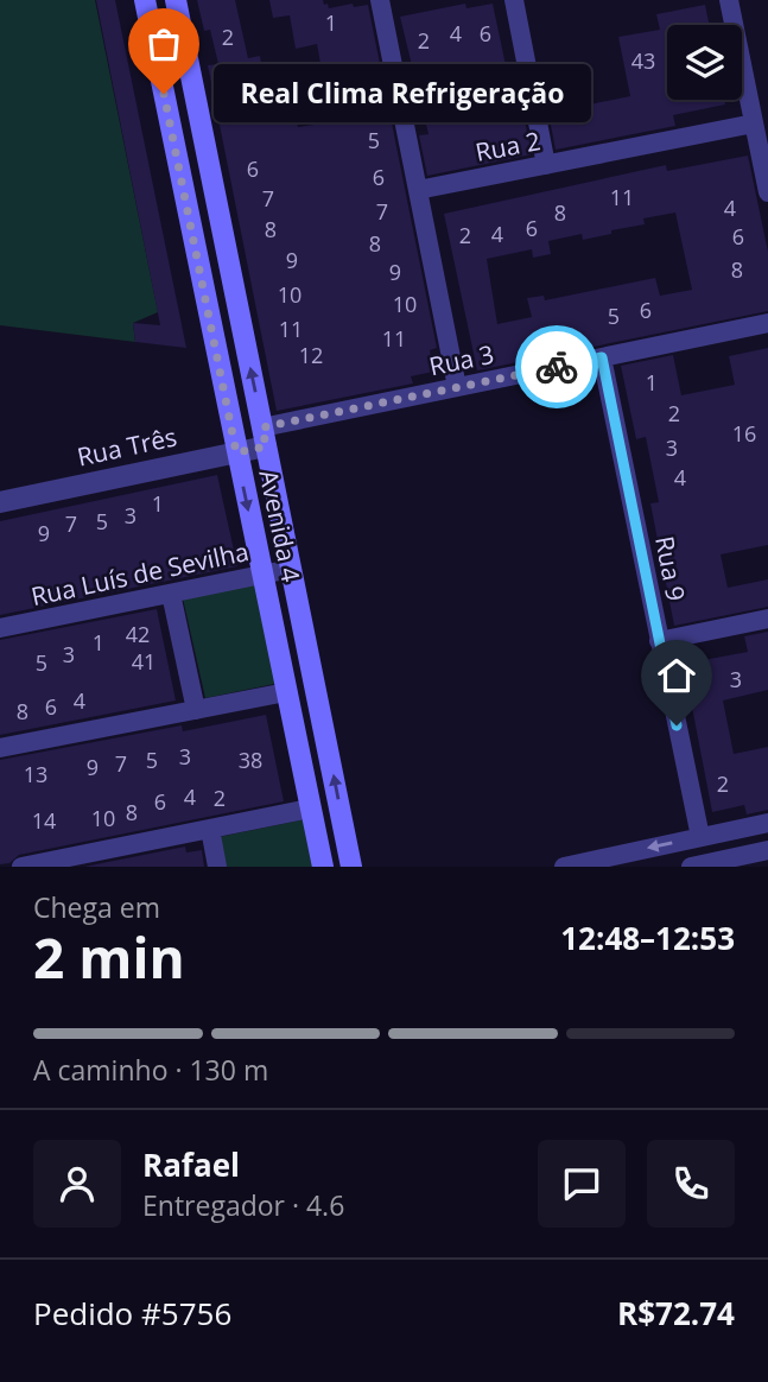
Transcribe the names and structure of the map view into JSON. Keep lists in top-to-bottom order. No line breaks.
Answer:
{"streets":{"main road":["Avenida 4"],"street":["Rua 2","Rua 3","Rua Três","Rua 9","Rua Luís de Sevilha"]},"crossings":[["Rua 3","Rua Três"],["Rua 3","Avenida 4"],["Rua 3","Rua 9"],["Rua Três","Avenida 4"],["Avenida 4","Rua Luís de Sevilha"]],"places":["Real Clima Refrigeração"],"house_numbers":["1","4","6","2","2","43","5","6","6","11","7","4","7","8","6","8","4","2","6","8","9","8","9","10","10","6","5","11","11","12","1","2","16","3","4","1","3","5","7","9","42","1","3","41","5","3","4","6","8","3","5","38","7","9","13","2","4","2","6","8","10","14"],"page":{"bubble":"Real Clima Refrigeração","heading":["2 min","Chega em","12:48–12:53"],"panel":["Rafael","Entregador · 4.6","Pedido #5756","R$72.74"],"bar":"A caminho · 130 m"}}
